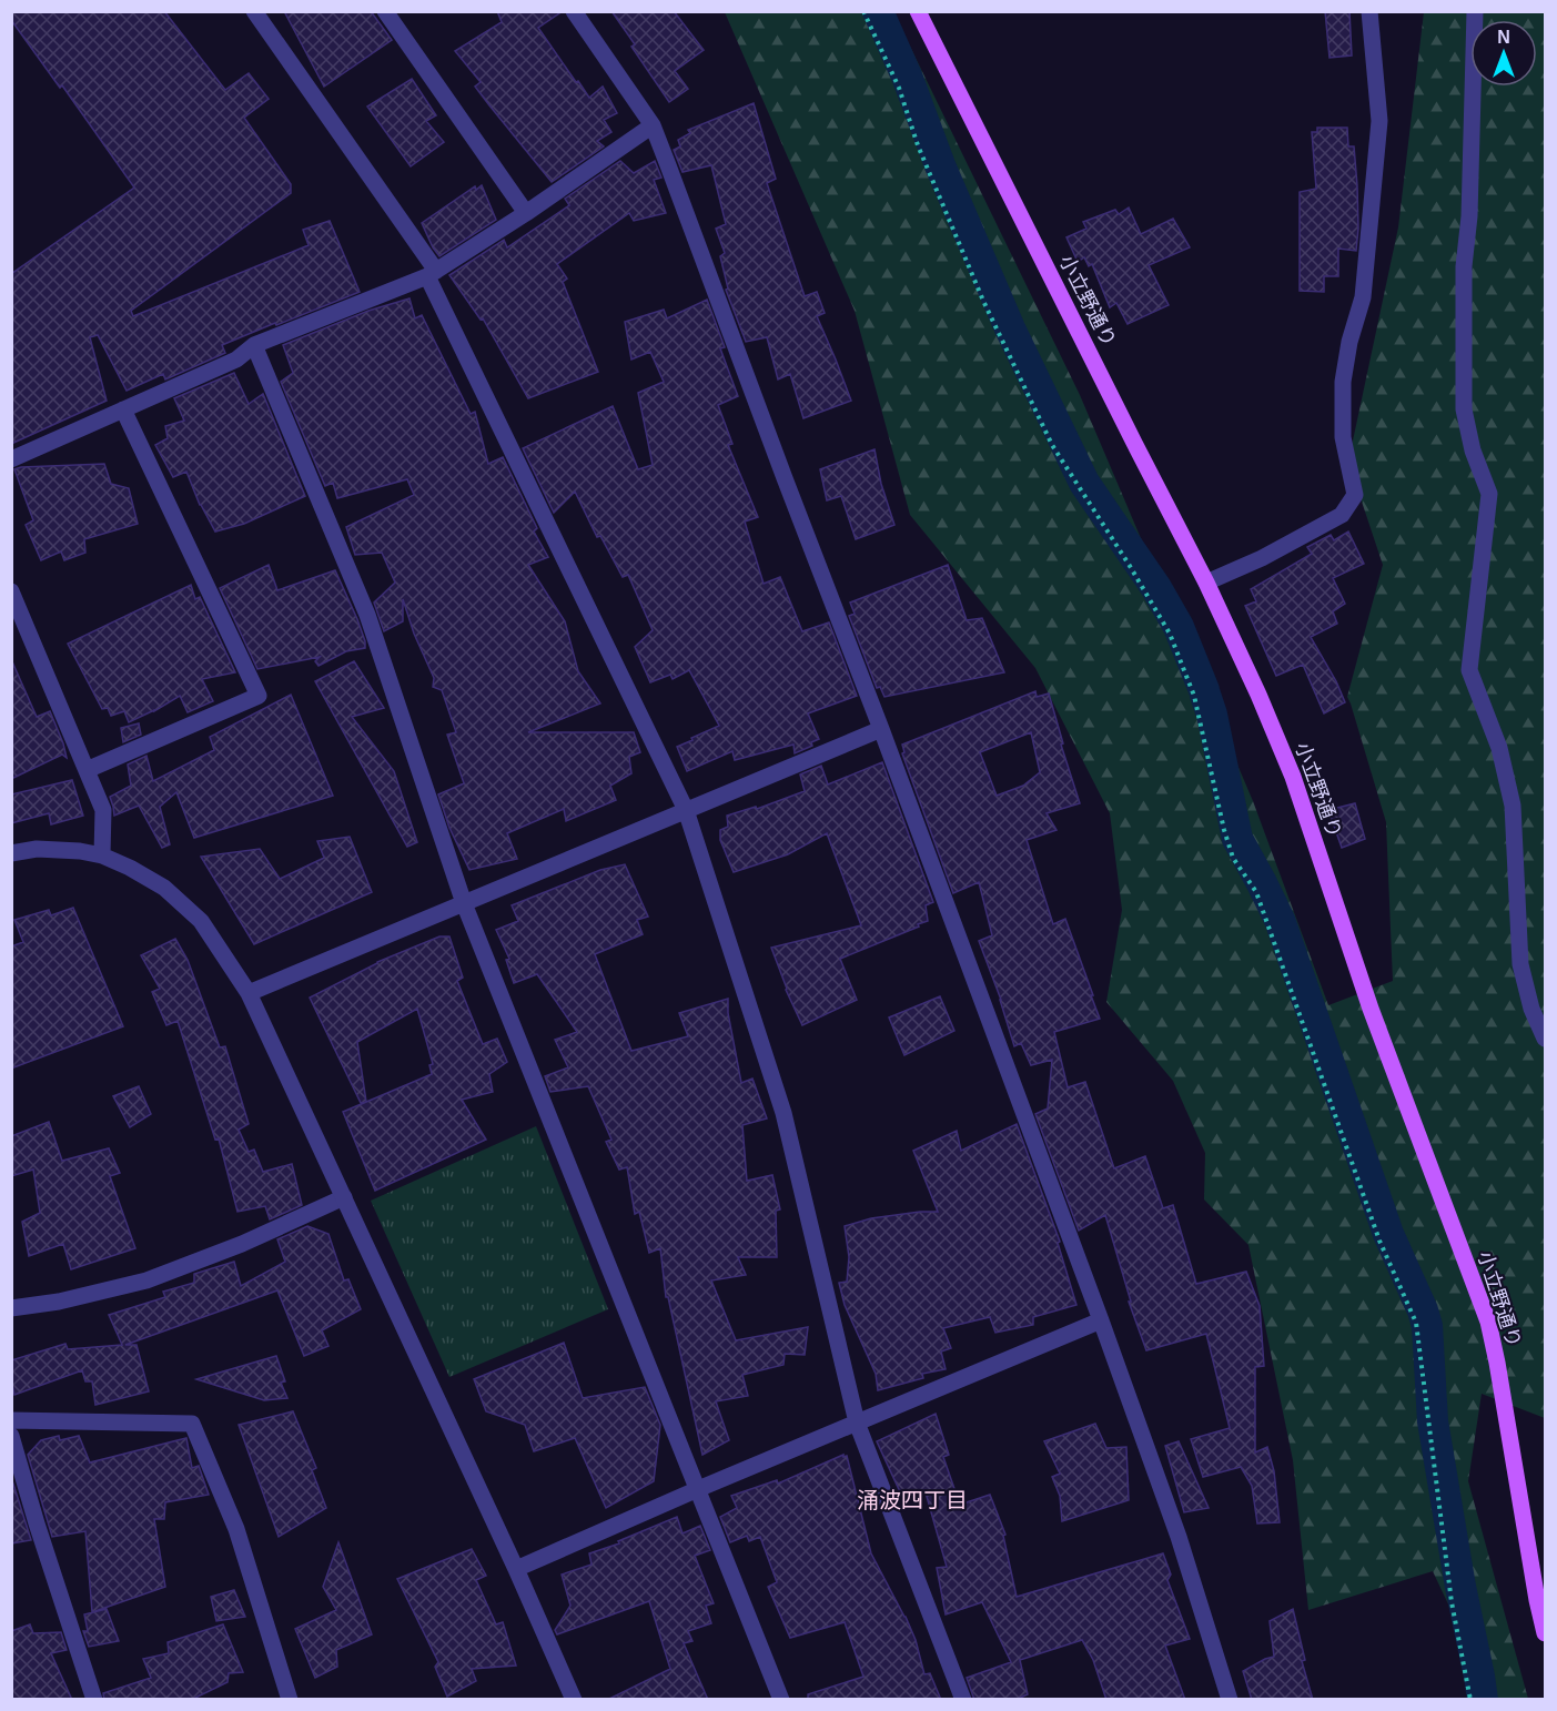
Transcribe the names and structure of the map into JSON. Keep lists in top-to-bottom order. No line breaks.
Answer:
{"streets":{"main road":["小立野通り"]},"districts":["涌波四丁目"],"north":"top"}
